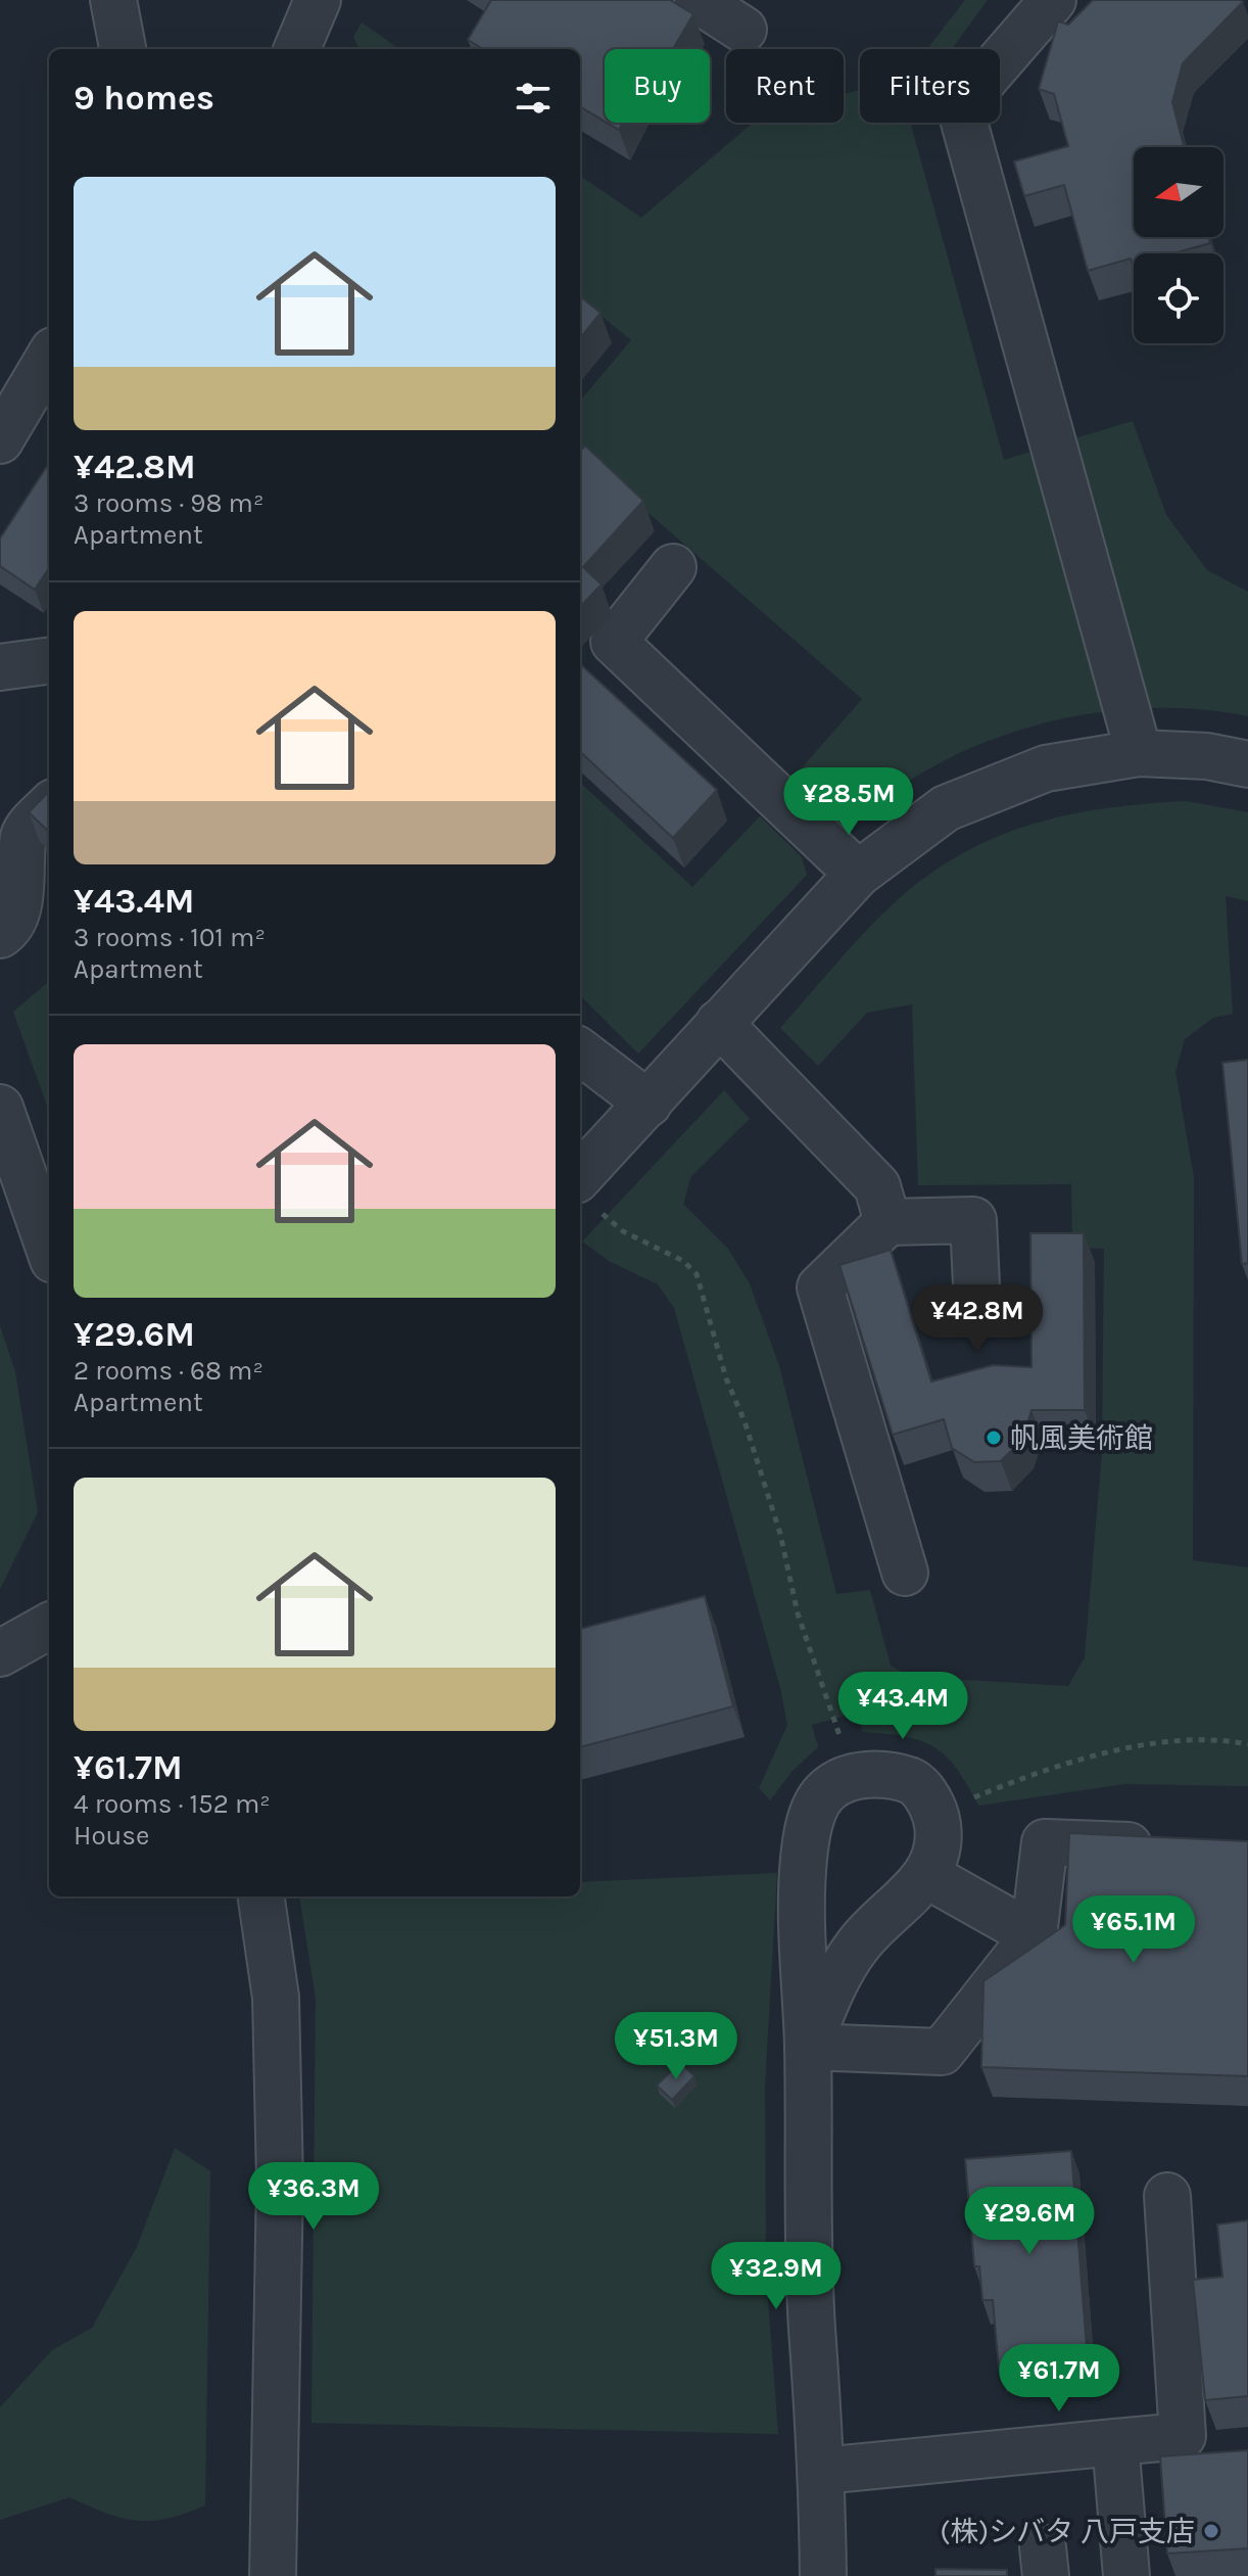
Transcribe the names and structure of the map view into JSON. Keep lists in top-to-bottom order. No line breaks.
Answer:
{"places":["帆風美術館","(株)シバタ 八戸支店"],"north":"left","page":{"chip":["Buy","Rent","Filters"],"heading":"9 homes","list":[{"name":"¥42.8M","note":"3 rooms · 98 m² · Apartment"},{"name":"¥43.4M","note":"3 rooms · 101 m² · Apartment"},{"name":"¥29.6M","note":"2 rooms · 68 m² · Apartment"},{"name":"¥61.7M","note":"4 rooms · 152 m² · House"}],"price":["¥28.5M","¥42.8M","¥43.4M","¥65.1M","¥51.3M","¥36.3M","¥29.6M","¥32.9M","¥61.7M"]}}
